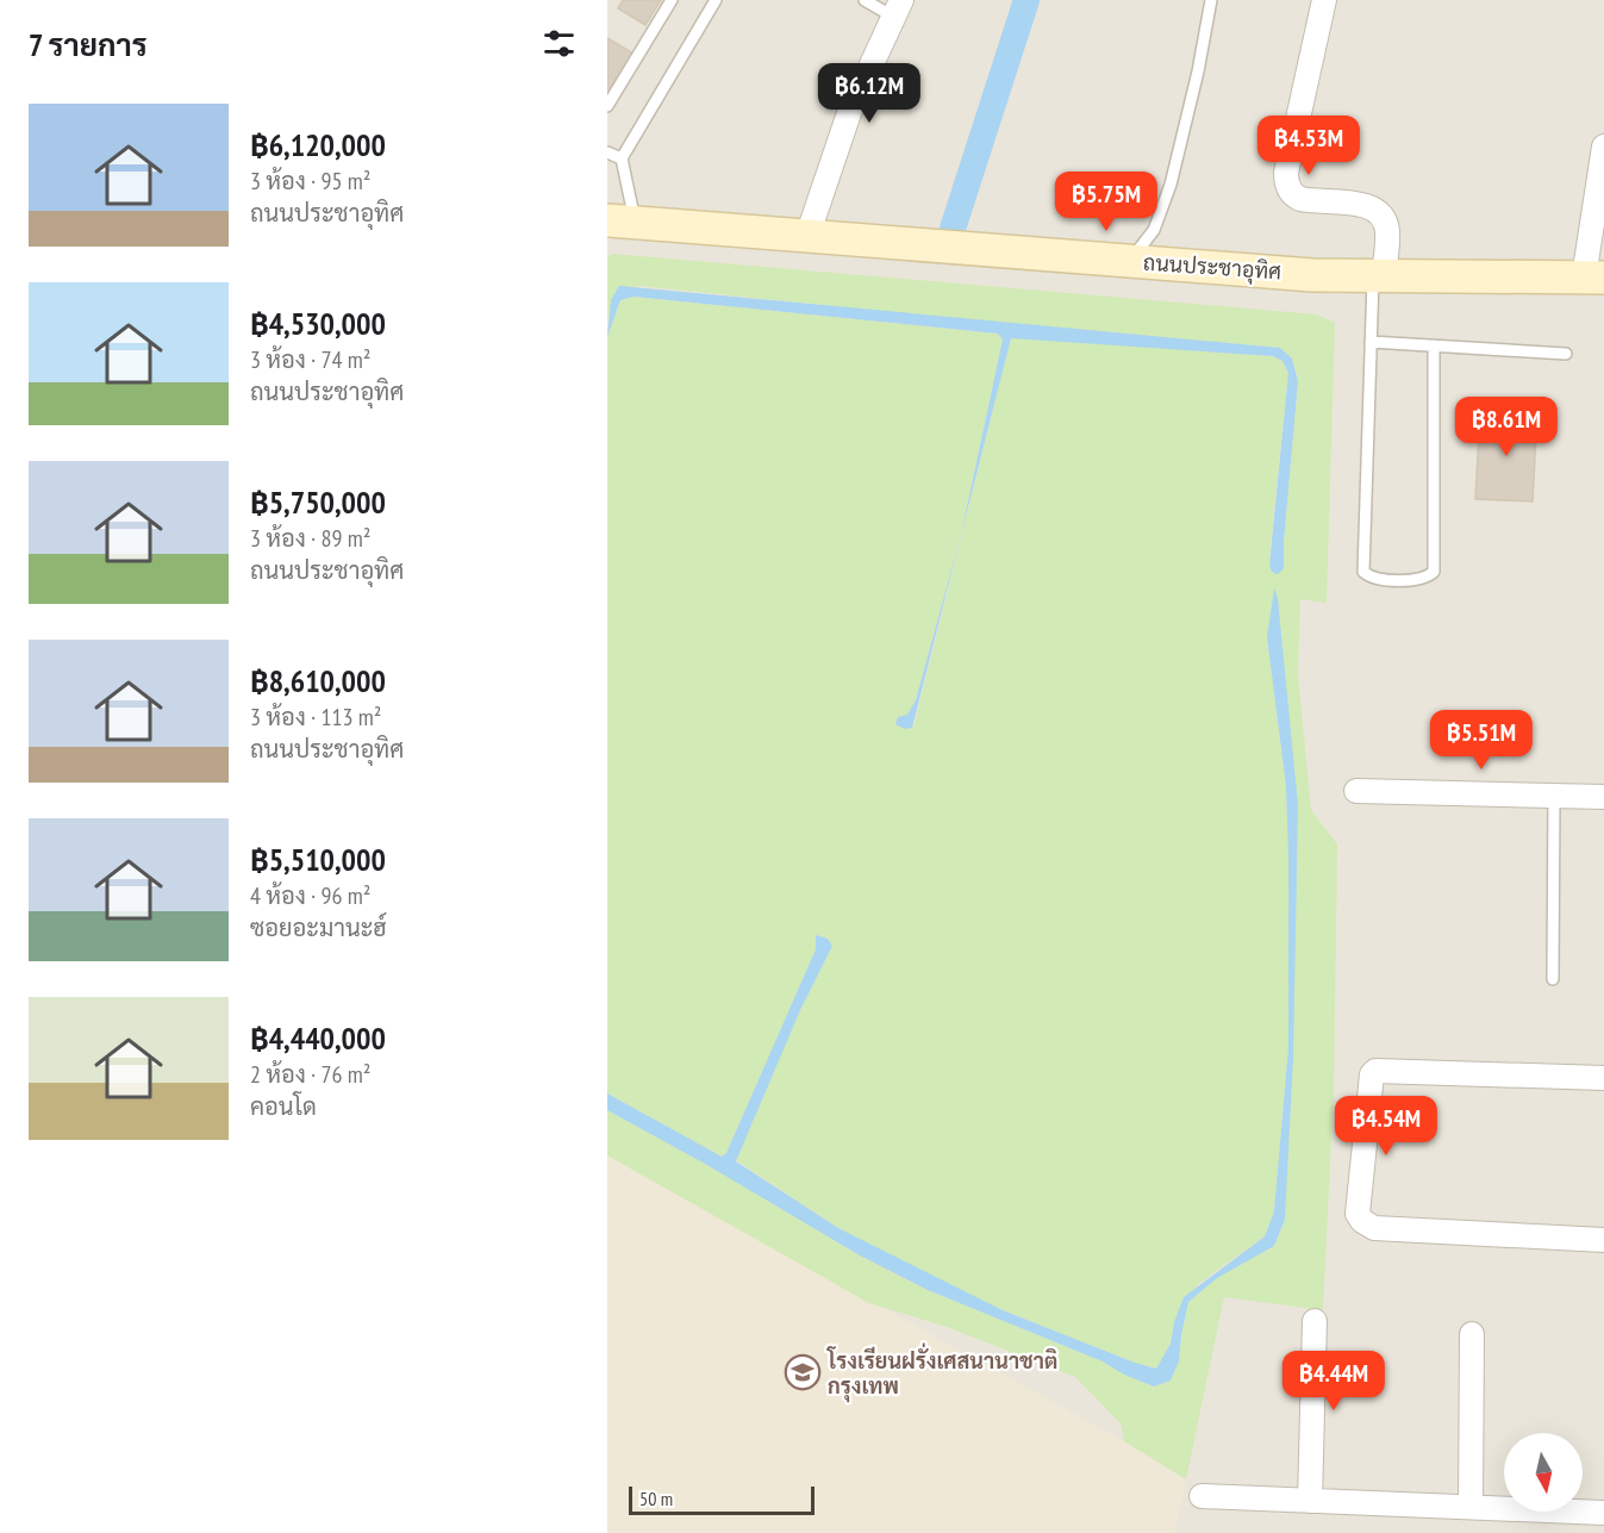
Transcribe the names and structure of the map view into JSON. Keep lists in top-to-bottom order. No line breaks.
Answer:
{"streets":{"main road":["ถนนประชาอุทิศ"]},"places":{"school or university":["โรงเรียนฝรั่งเศสนานาชาติ กรุงเทพ"]},"scale_bar":"50 m","north":"bottom","page":{"heading":"7 รายการ","price":["฿6.12M","฿4.53M","฿5.75M","฿8.61M","฿5.51M","฿4.54M","฿4.44M"],"list":[{"name":"฿6,120,000","note":"3 ห้อง · 95 m² · ถนนประชาอุทิศ"},{"name":"฿4,530,000","note":"3 ห้อง · 74 m² · ถนนประชาอุทิศ"},{"name":"฿5,750,000","note":"3 ห้อง · 89 m² · ถนนประชาอุทิศ"},{"name":"฿8,610,000","note":"3 ห้อง · 113 m² · ถนนประชาอุทิศ"},{"name":"฿5,510,000","note":"4 ห้อง · 96 m² · ซอยอะมานะฮ์"},{"name":"฿4,440,000","note":"2 ห้อง · 76 m² · คอนโด"}],"scale":"50 m"}}
